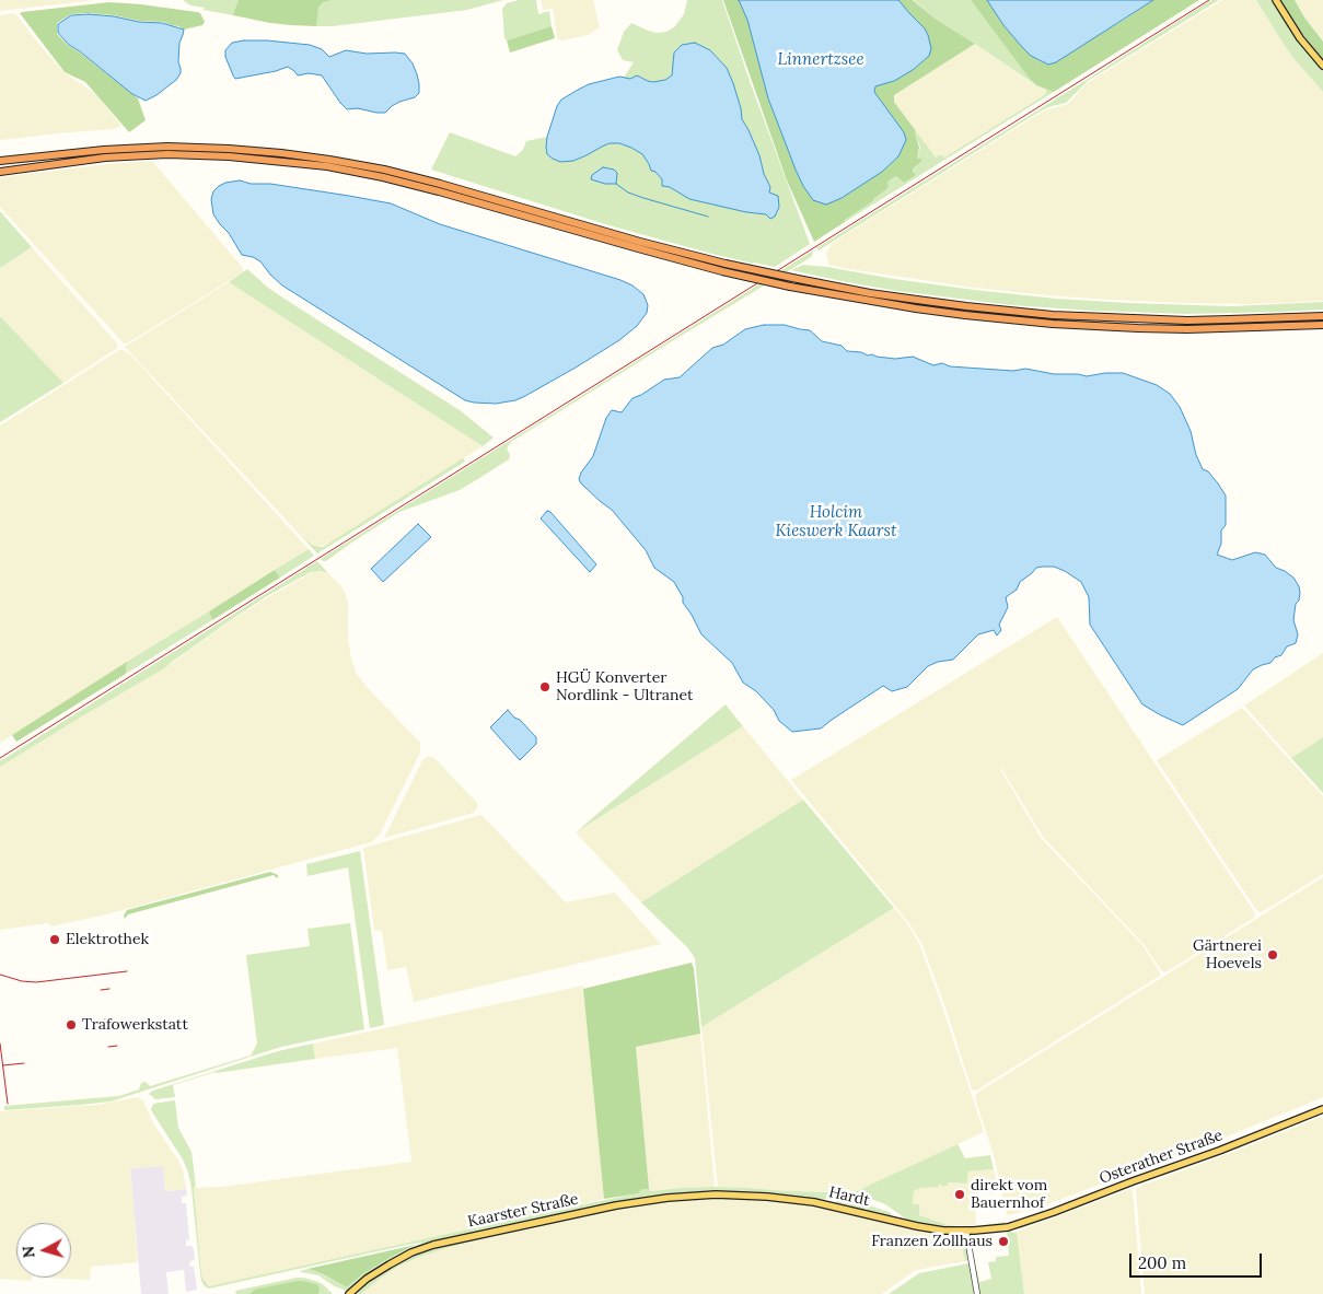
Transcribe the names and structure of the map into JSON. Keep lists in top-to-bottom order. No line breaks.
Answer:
{"streets":{"main road":["Osterather Straße","Hardt","Kaarster Straße"]},"crossings":[["Osterather Straße","Hardt"],["Hardt","Kaarster Straße"]],"water":["Linnertzsee","Holcim Kieswerk Kaarst"],"places":["HGÜ Konverter Nordlink - Ultranet","Elektrothek","Gärtnerei Hoevels","Trafowerkstatt","direkt vom Bauernhof","Franzen Zollhaus"],"scale_bar":"200 m","north":"left"}
